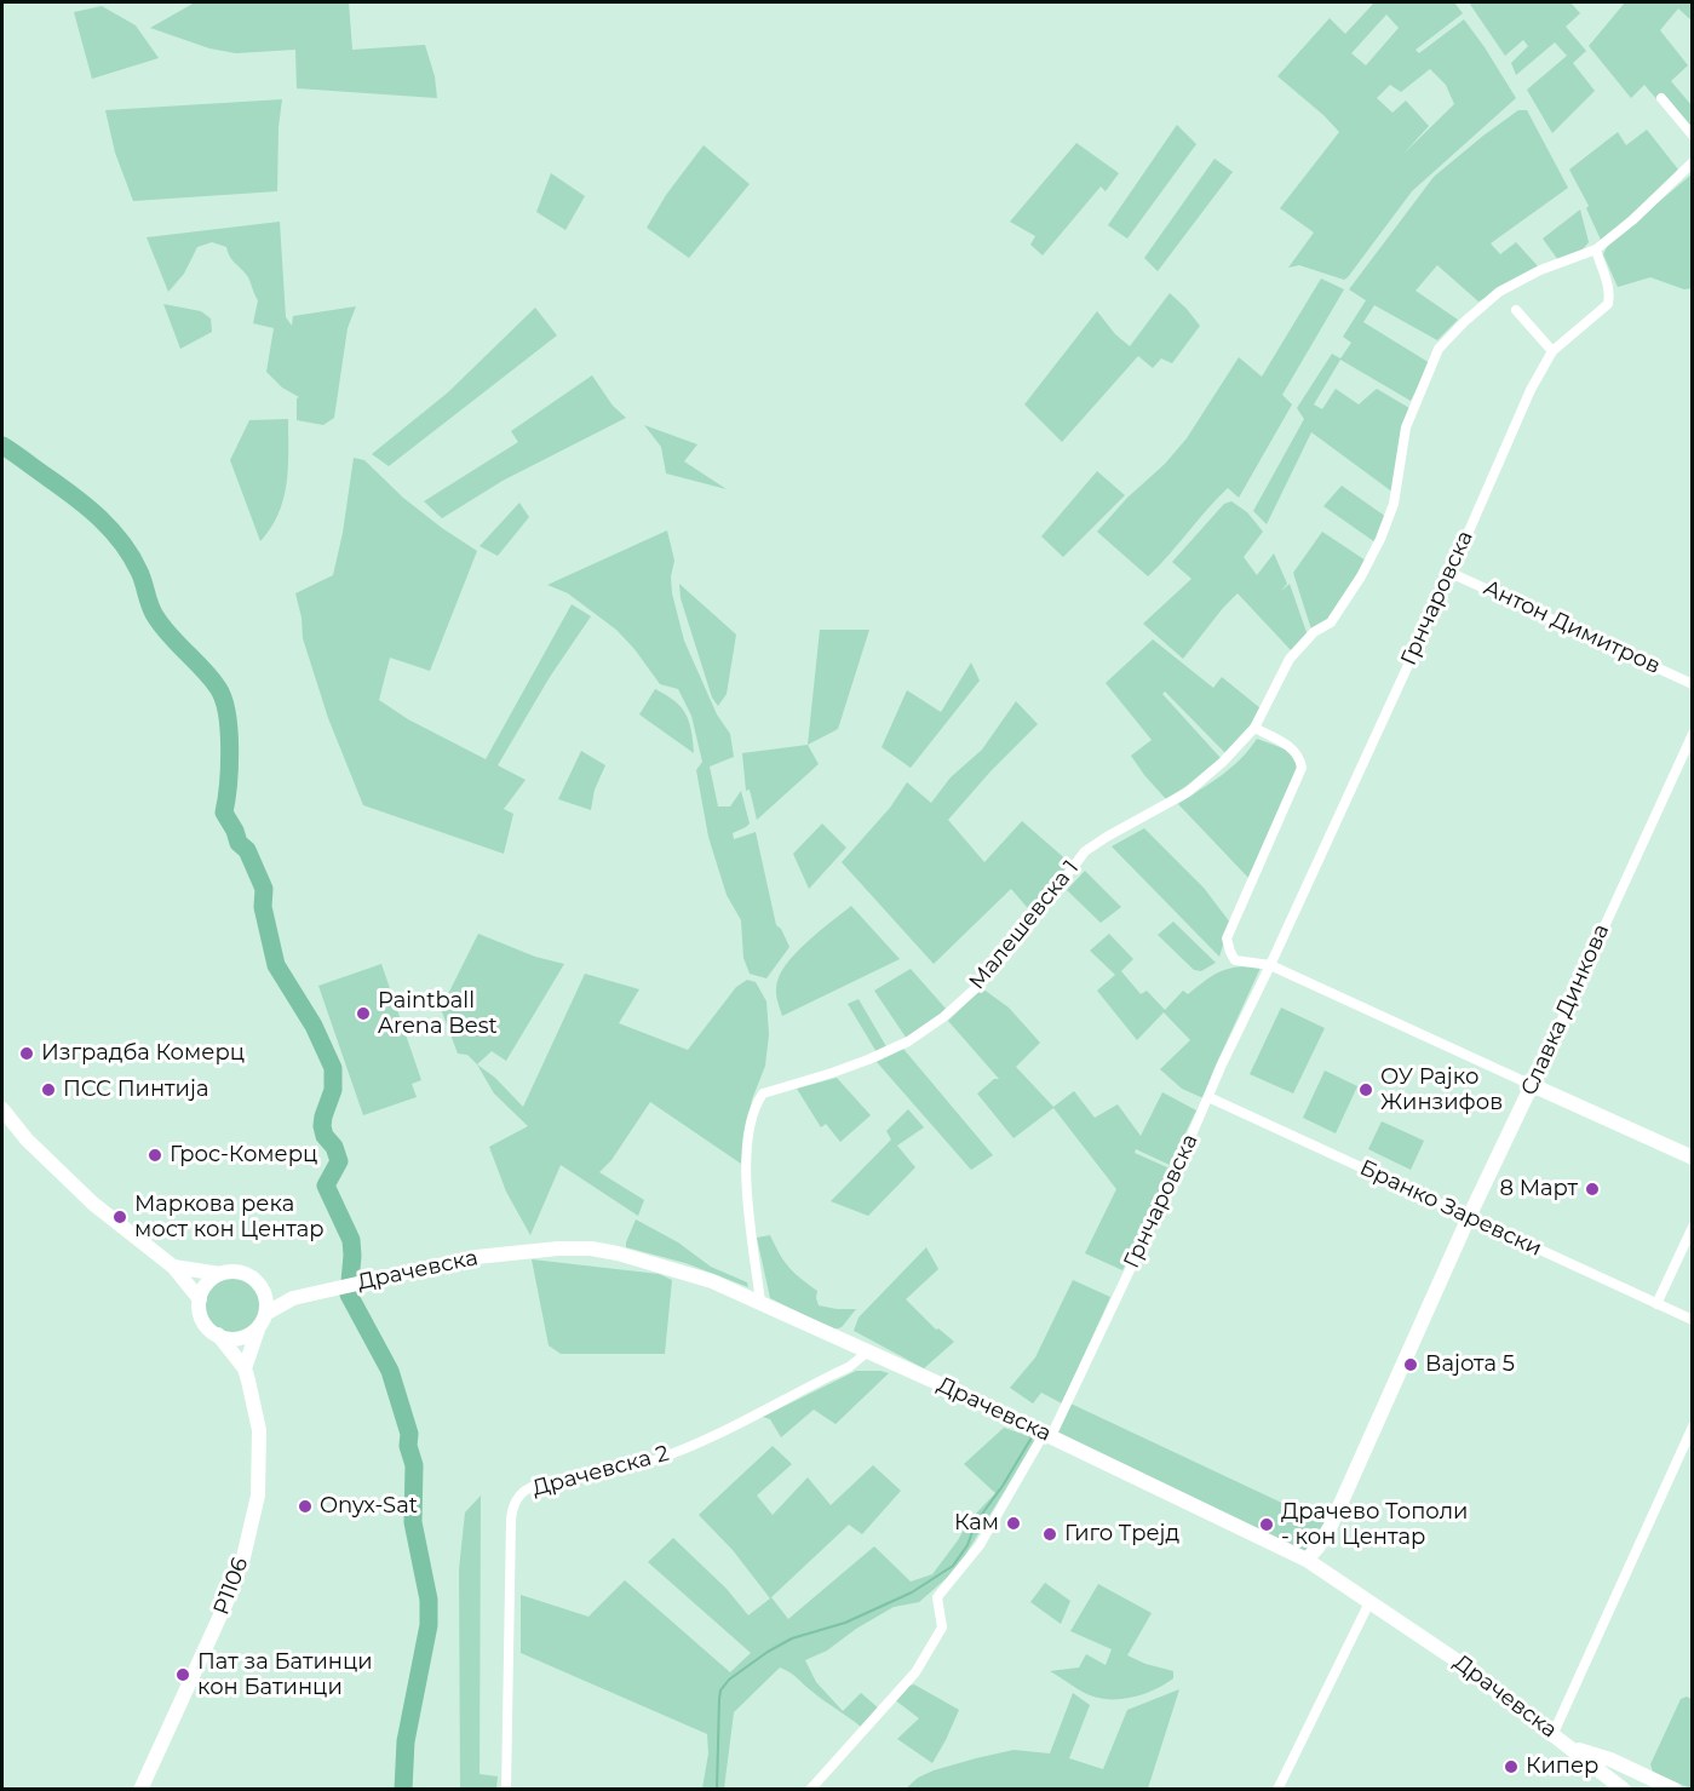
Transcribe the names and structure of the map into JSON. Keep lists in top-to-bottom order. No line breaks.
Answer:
{"streets":{"main road":["Славка Динкова","Драчевска","P1106"],"street":["Грнчаровска","Антон Димитров","Малешевска 1","Бранко Заревски","Драчевска 2"]},"crossings":[["Грнчаровска","Антон Димитров"],["Грнчаровска","Малешевска 1"],["Грнчаровска","Бранко Заревски"],["Грнчаровска","Драчевска"],["Малешевска 1","Драчевска"],["Славка Динкова","Бранко Заревски"],["Славка Динкова","Драчевска"],["Драчевска","Драчевска 2"]],"places":["Paintball Arena Best","Изградба Комерц","ПСС Пинтија","ОУ Рајко Жинзифов","Грос-Комерц","8 Март","Маркова река мост кон Центар","Вајота 5","Onyx-Sat","Кам","Драчево Тополи - кон Центар","Гиго Трејд","Пат за Батинци кон Батинци","Кипер"]}
